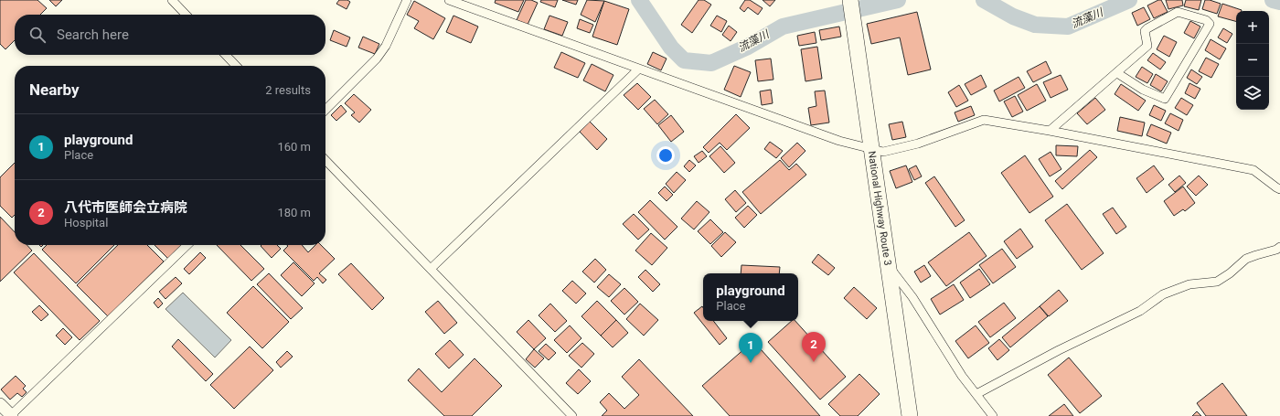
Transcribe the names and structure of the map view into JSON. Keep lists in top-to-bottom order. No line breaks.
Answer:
{"streets":{"highway":["National Highway Route 3"]},"water":["流藻川"],"page":{"map_buttons":["+","−"],"search":"Search here","heading":["Nearby","2 results"],"list":[{"mark":"1","name":"playground","note":"Place","value":"160 m"},{"mark":"2","name":"八代市医師会立病院","note":"Hospital","value":"180 m"}],"popup":["playground","Place"],"pins":["2","1"]}}
